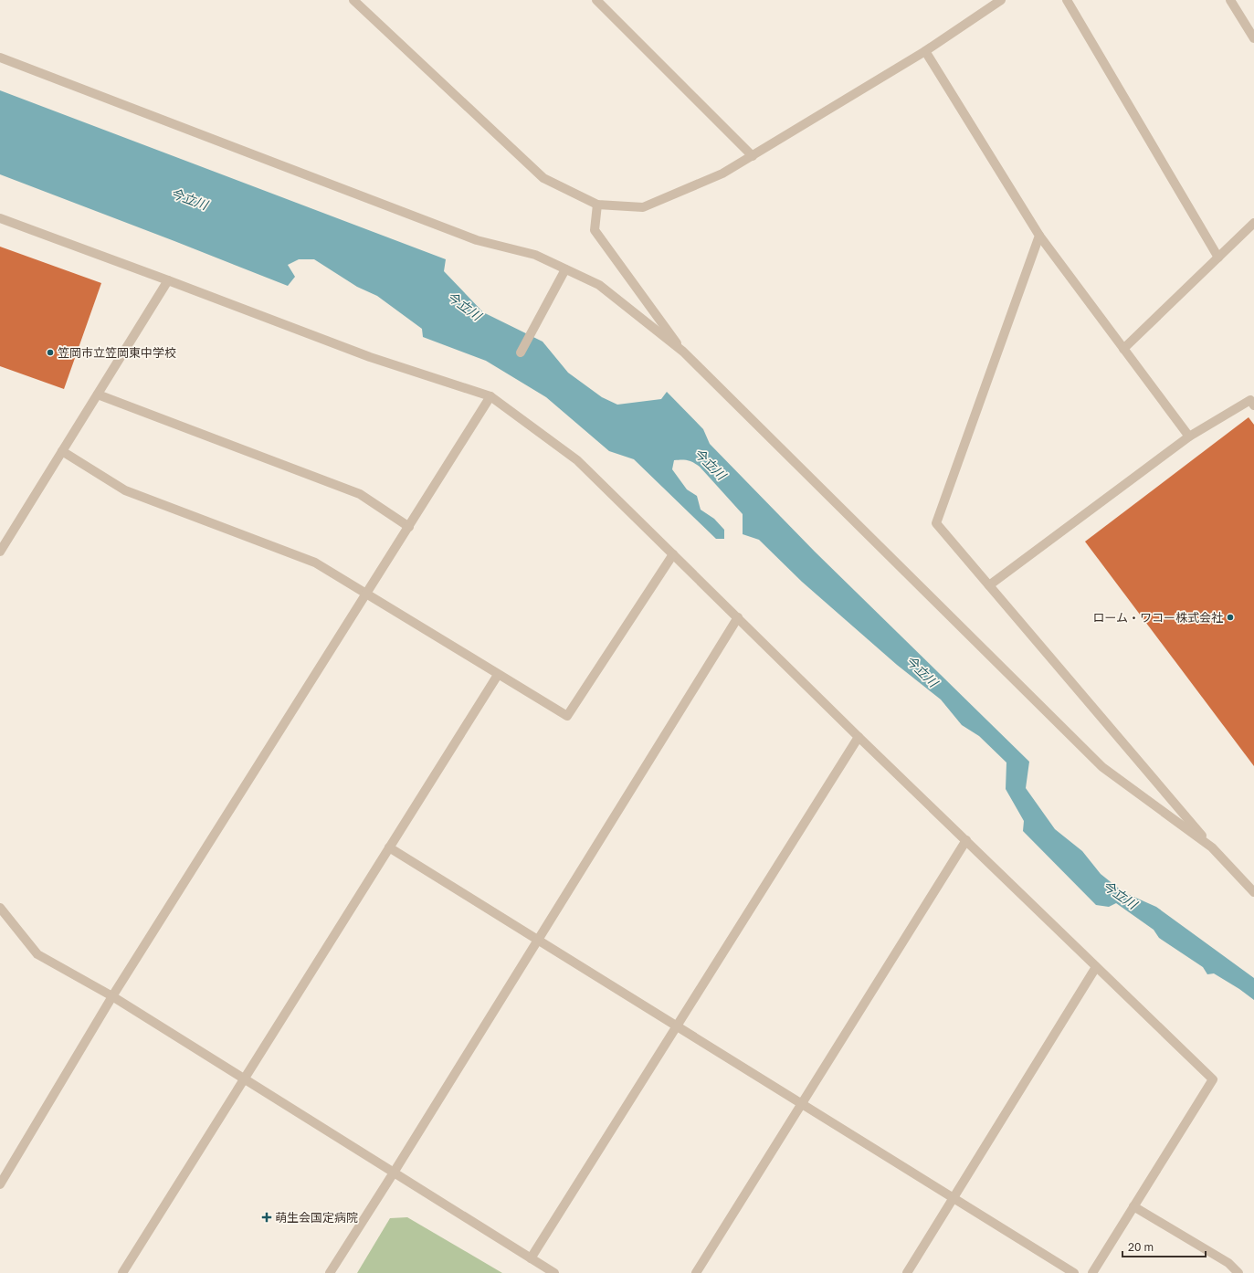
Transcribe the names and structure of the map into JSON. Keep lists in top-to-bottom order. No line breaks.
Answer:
{"water":["今立川"],"places":{"other":["笠岡市立笠岡東中学校","ローム・ワコー株式会社"],"health":["萌生会国定病院"]},"scale_bar":"20 m"}
